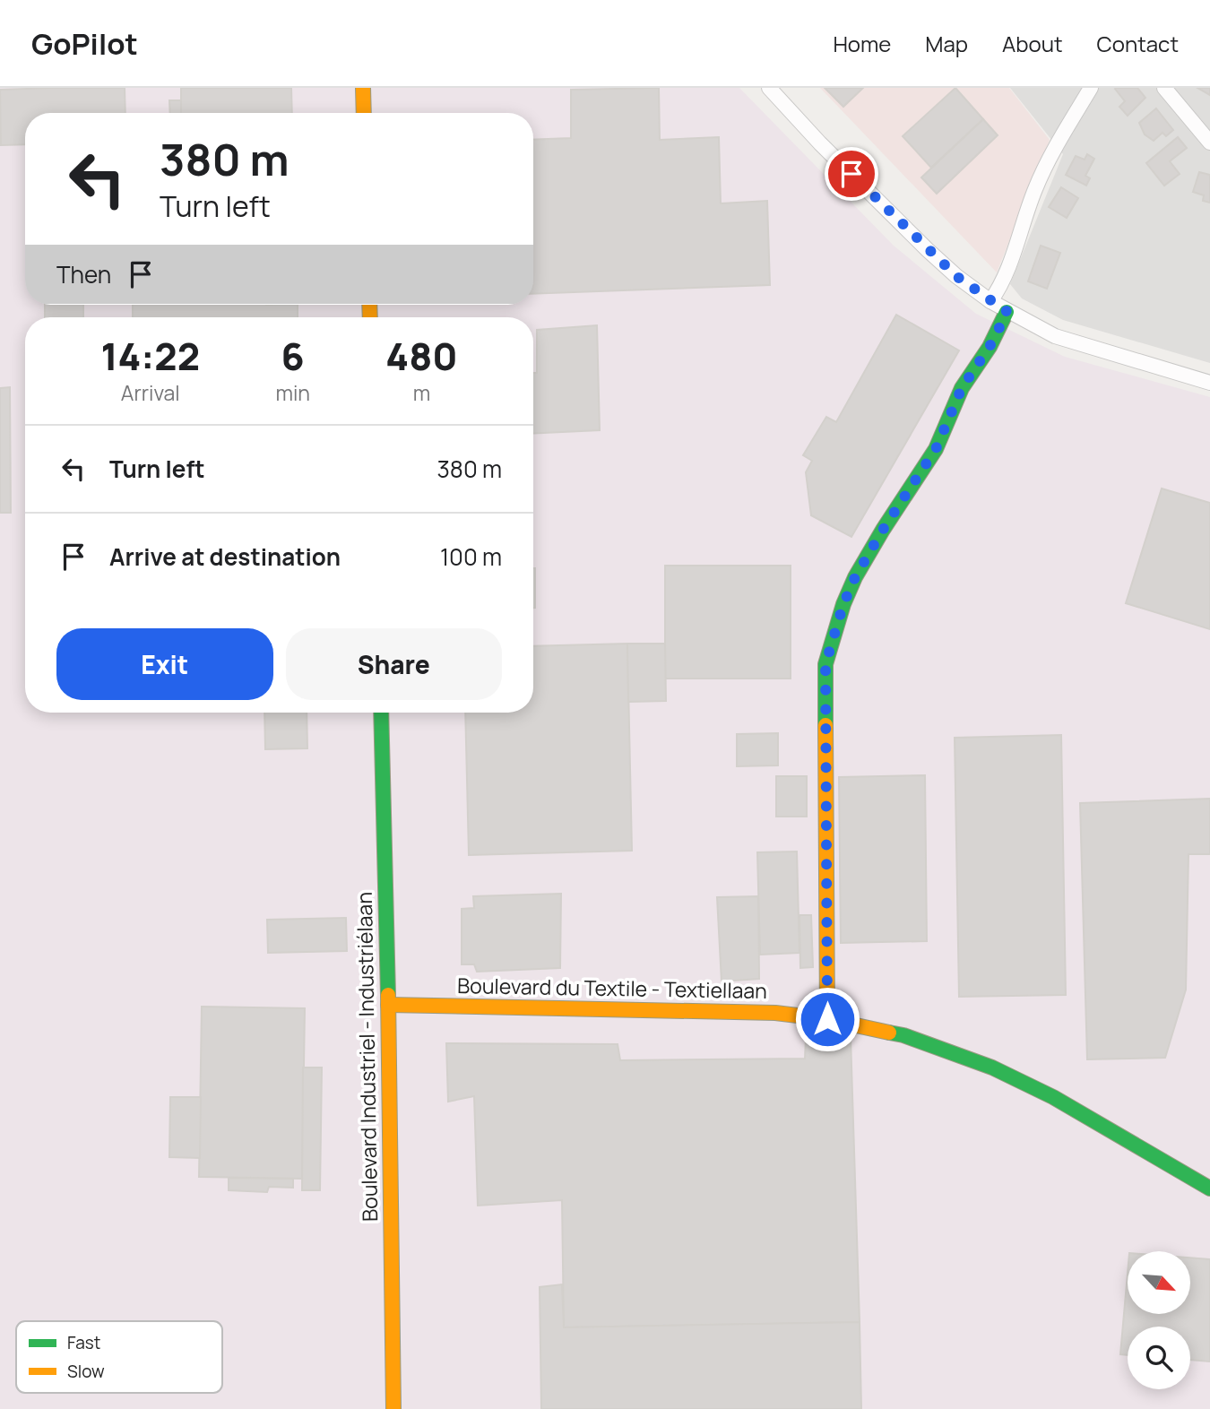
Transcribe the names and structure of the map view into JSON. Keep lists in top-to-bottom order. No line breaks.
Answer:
{"streets":{"street":["Boulevard du Textile - Textiellaan","Boulevard Industriel - Industriélaan"]},"crossings":[["Boulevard du Textile - Textiellaan","Boulevard Industriel - Industriélaan"]],"legend":["Fast","Slow"],"north":"bottom right","page":{"header":"GoPilot","nav":["Home","Map","About","Contact"],"turn":["380 m","Turn left"],"then":"Then","eta":["14:22","Arrival","6","min","480","m"],"list":[{"name":"Turn left","value":"380 m"},{"name":"Arrive at destination","value":"100 m"}],"buttons":["Exit","Share"]}}
